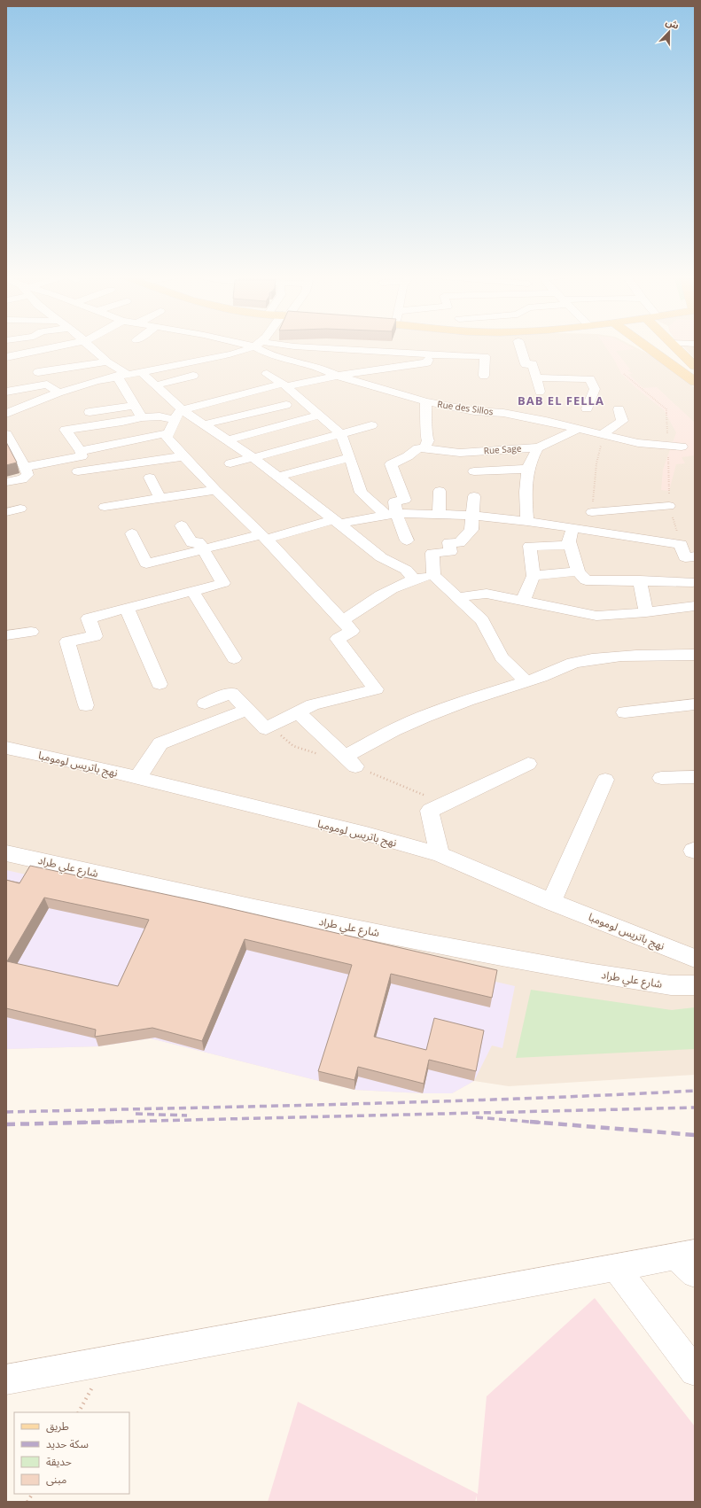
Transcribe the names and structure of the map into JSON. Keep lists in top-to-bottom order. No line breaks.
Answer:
{"streets":{"street":["Rue des Sillos","Rue Sage","نهج باتريس لومومبا","شارع علي طراد"]},"crossings":[["Rue des Sillos","Rue Sage"]],"districts":["BAB EL FELLA"],"legend":["طريق","سكة حديد","حديقة","مبنى"],"north":"top"}
